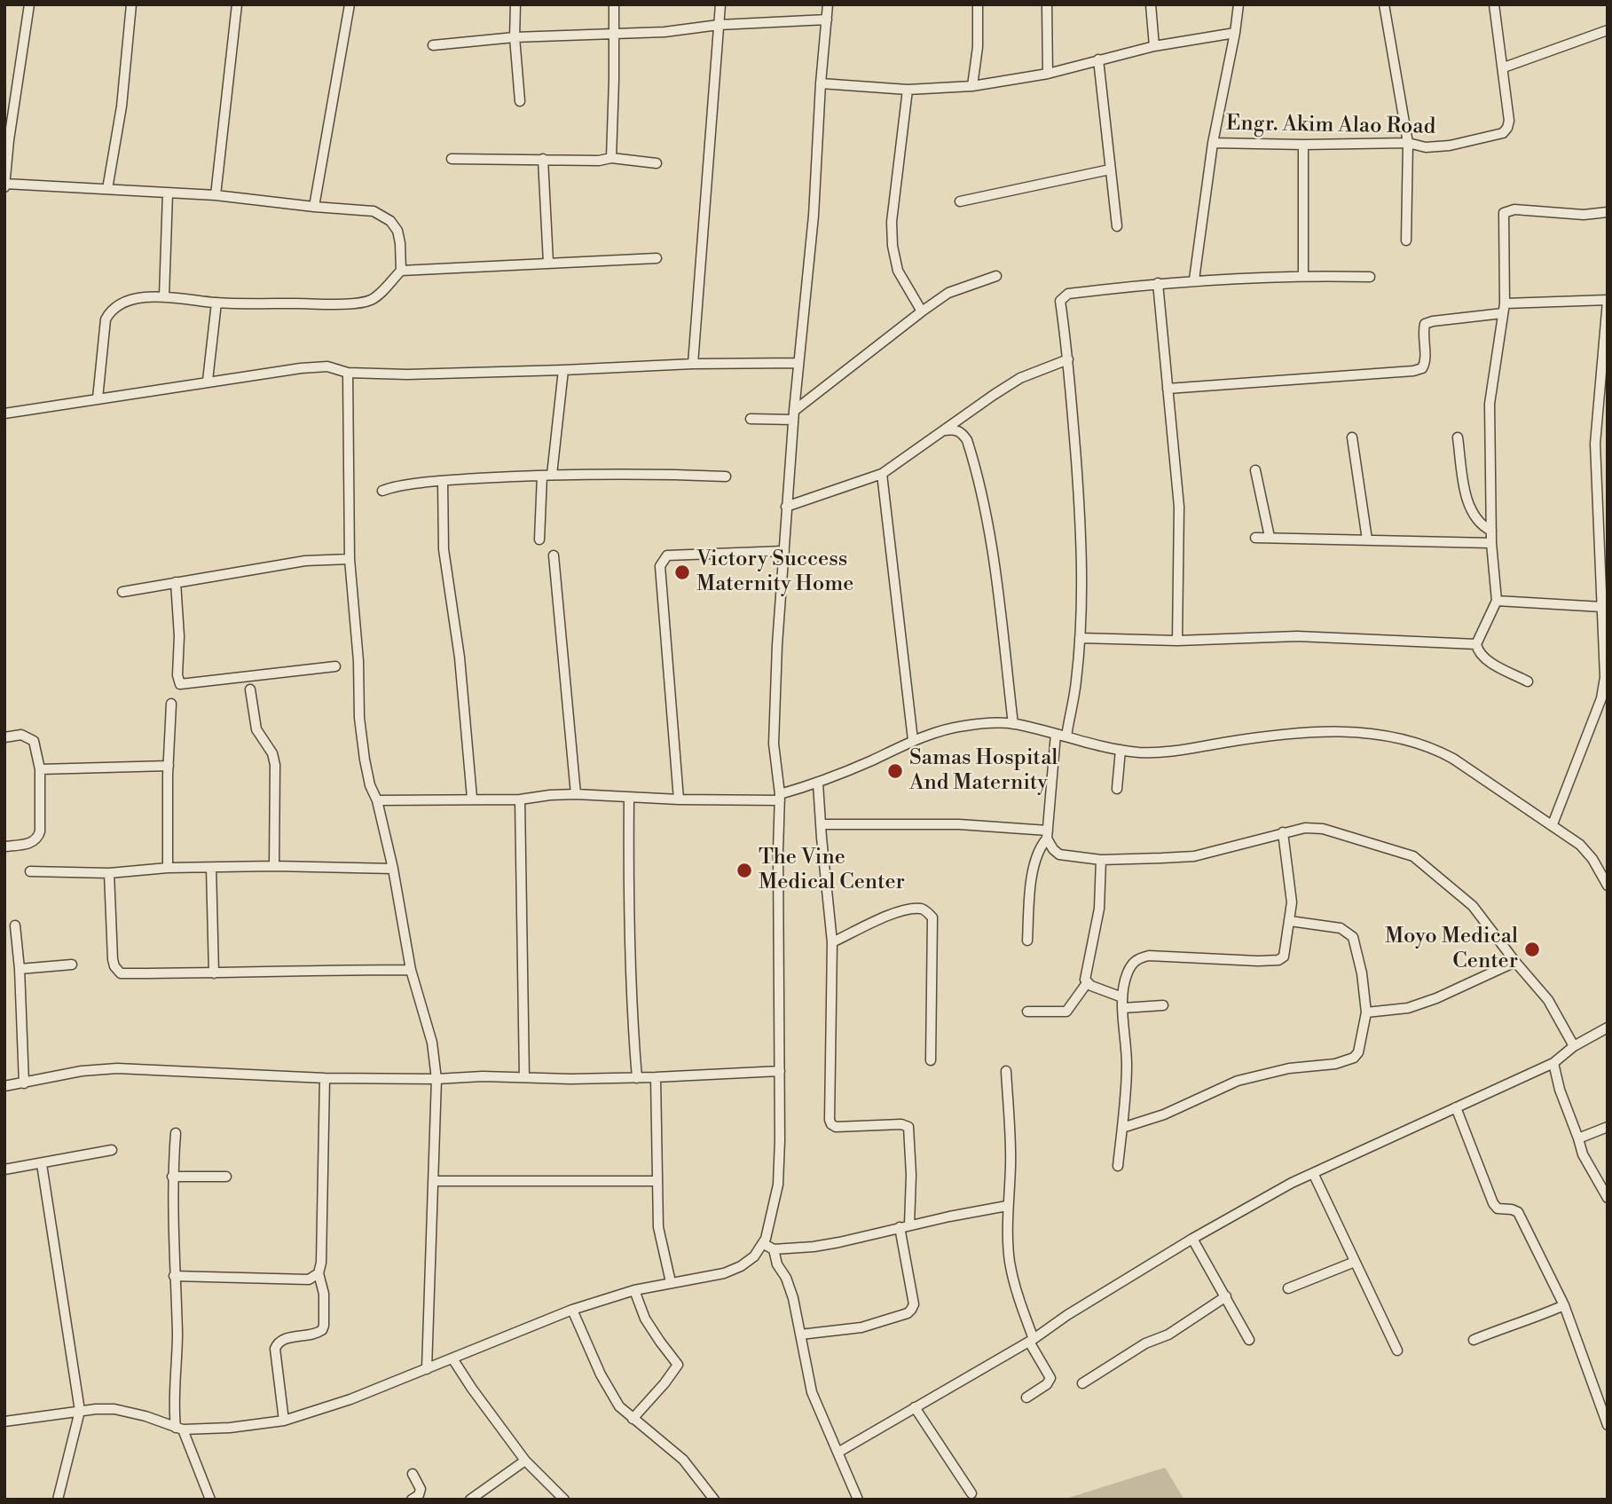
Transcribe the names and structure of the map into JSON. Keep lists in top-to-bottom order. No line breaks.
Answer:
{"streets":{"street":["Engr. Akim Alao Road"]},"places":["Victory Success Maternity Home","Samas Hospital And Maternity","The Vine Medical Center","Moyo Medical Center"]}
